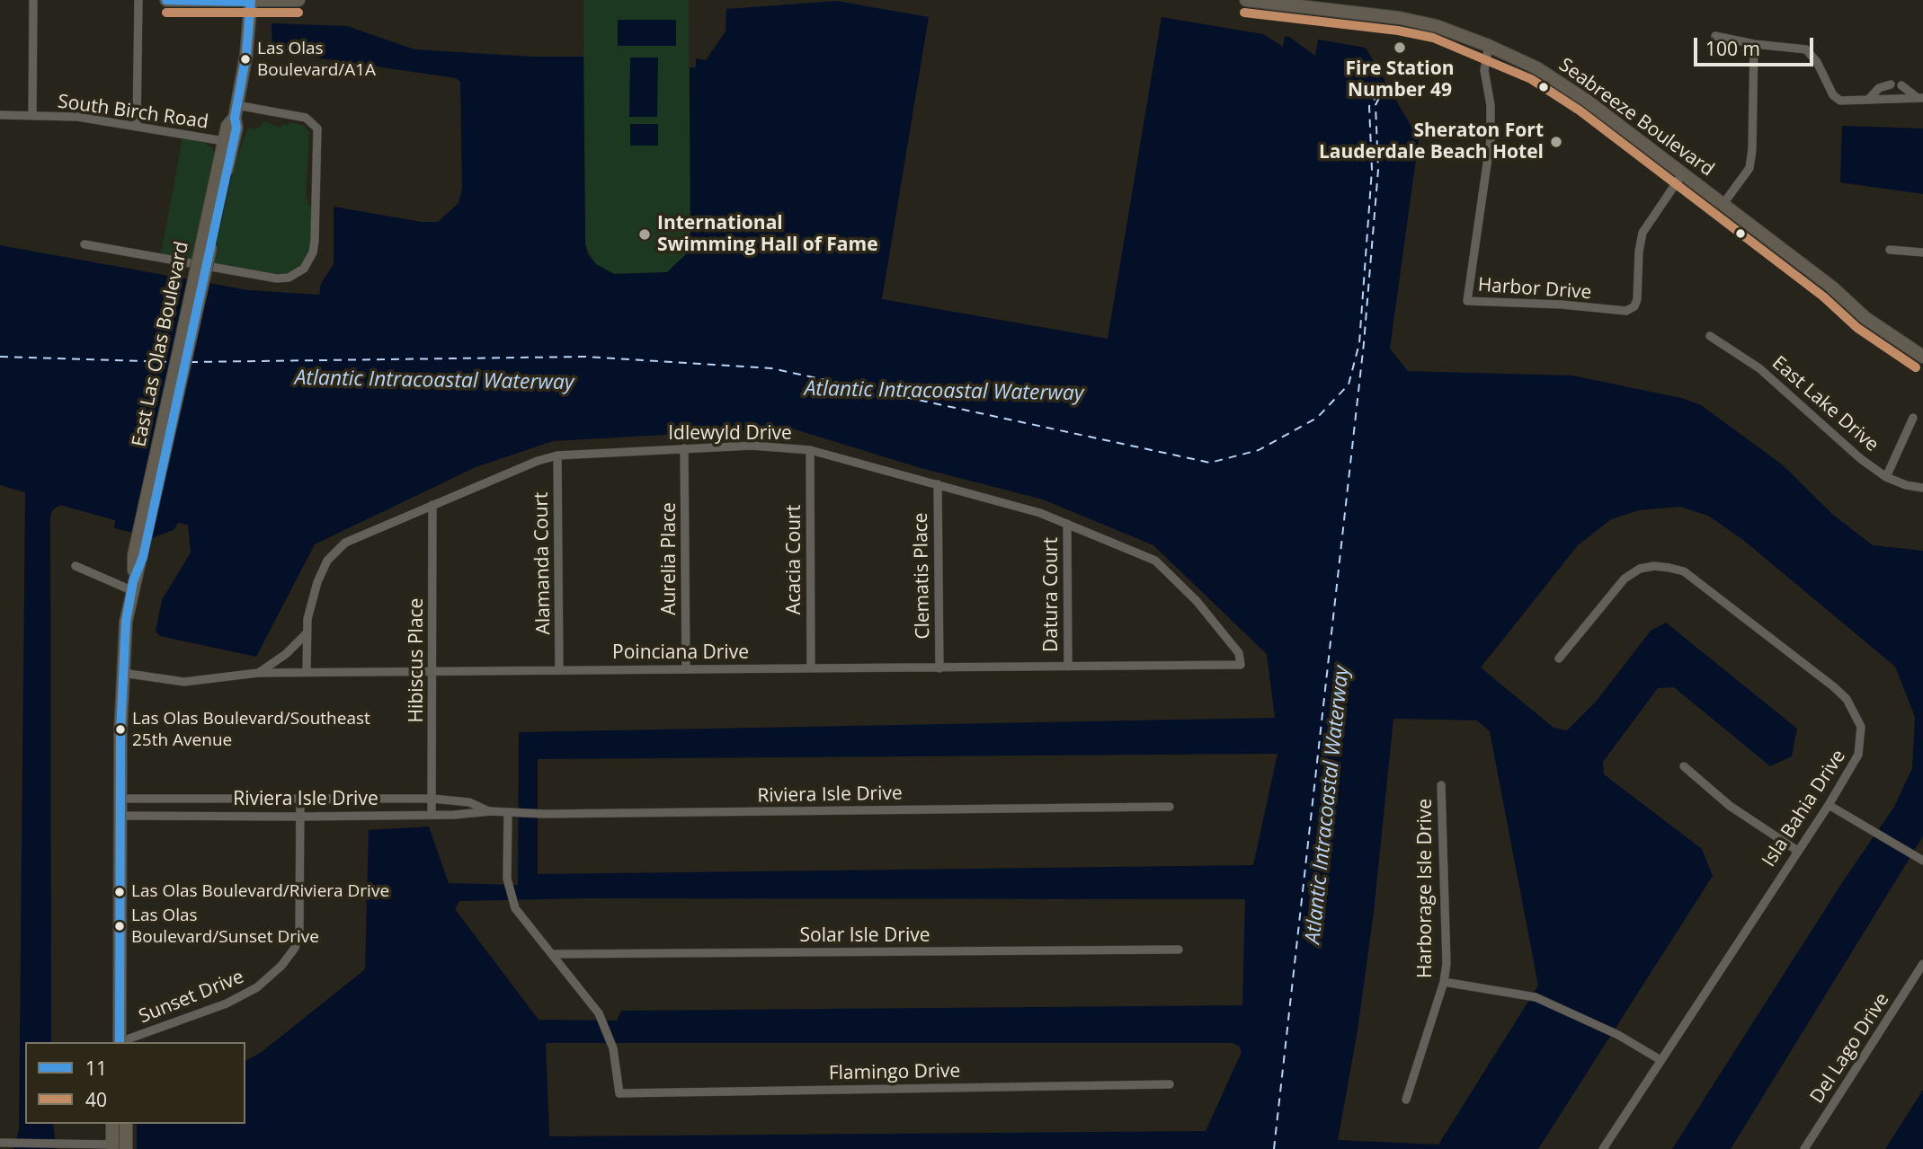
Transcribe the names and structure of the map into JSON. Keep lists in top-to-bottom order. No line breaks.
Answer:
{"streets":{"main road":["Seabreeze Boulevard","East Las Olas Boulevard"],"street":["South Birch Road","Harbor Drive","East Lake Drive","Idlewyld Drive","Aurelia Place","Acacia Court","Alamanda Court","Clematis Place","Datura Court","Poinciana Drive","Hibiscus Place","Riviera Isle Drive","Isla Bahia Drive","Harborage Isle Drive","Solar Isle Drive","Sunset Drive","Del Lago Drive","Flamingo Drive"]},"crossings":[["South Birch Road","East Las Olas Boulevard"],["Seabreeze Boulevard","Harbor Drive"],["East Las Olas Boulevard","Poinciana Drive"],["East Las Olas Boulevard","Riviera Isle Drive"],["Idlewyld Drive","Aurelia Place"],["Idlewyld Drive","Acacia Court"],["Idlewyld Drive","Alamanda Court"],["Idlewyld Drive","Clematis Place"],["Idlewyld Drive","Datura Court"],["Idlewyld Drive","Poinciana Drive"],["Idlewyld Drive","Hibiscus Place"],["Aurelia Place","Poinciana Drive"],["Acacia Court","Poinciana Drive"],["Alamanda Court","Poinciana Drive"],["Clematis Place","Poinciana Drive"],["Datura Court","Poinciana Drive"],["Poinciana Drive","Hibiscus Place"],["Hibiscus Place","Riviera Isle Drive"],["Riviera Isle Drive","Sunset Drive"],["Solar Isle Drive","Flamingo Drive"]],"water":["Atlantic Intracoastal Waterway"],"places":["Fire Station Number 49","Las Olas Boulevard/A1A","Sheraton Fort Lauderdale Beach Hotel","International Swimming Hall of Fame","Las Olas Boulevard/Southeast 25th Avenue","Las Olas Boulevard/Riviera Drive","Las Olas Boulevard/Sunset Drive"],"lines":["transit line 11","transit line 40"],"legend":["11","40"],"scale_bar":"100 m"}
